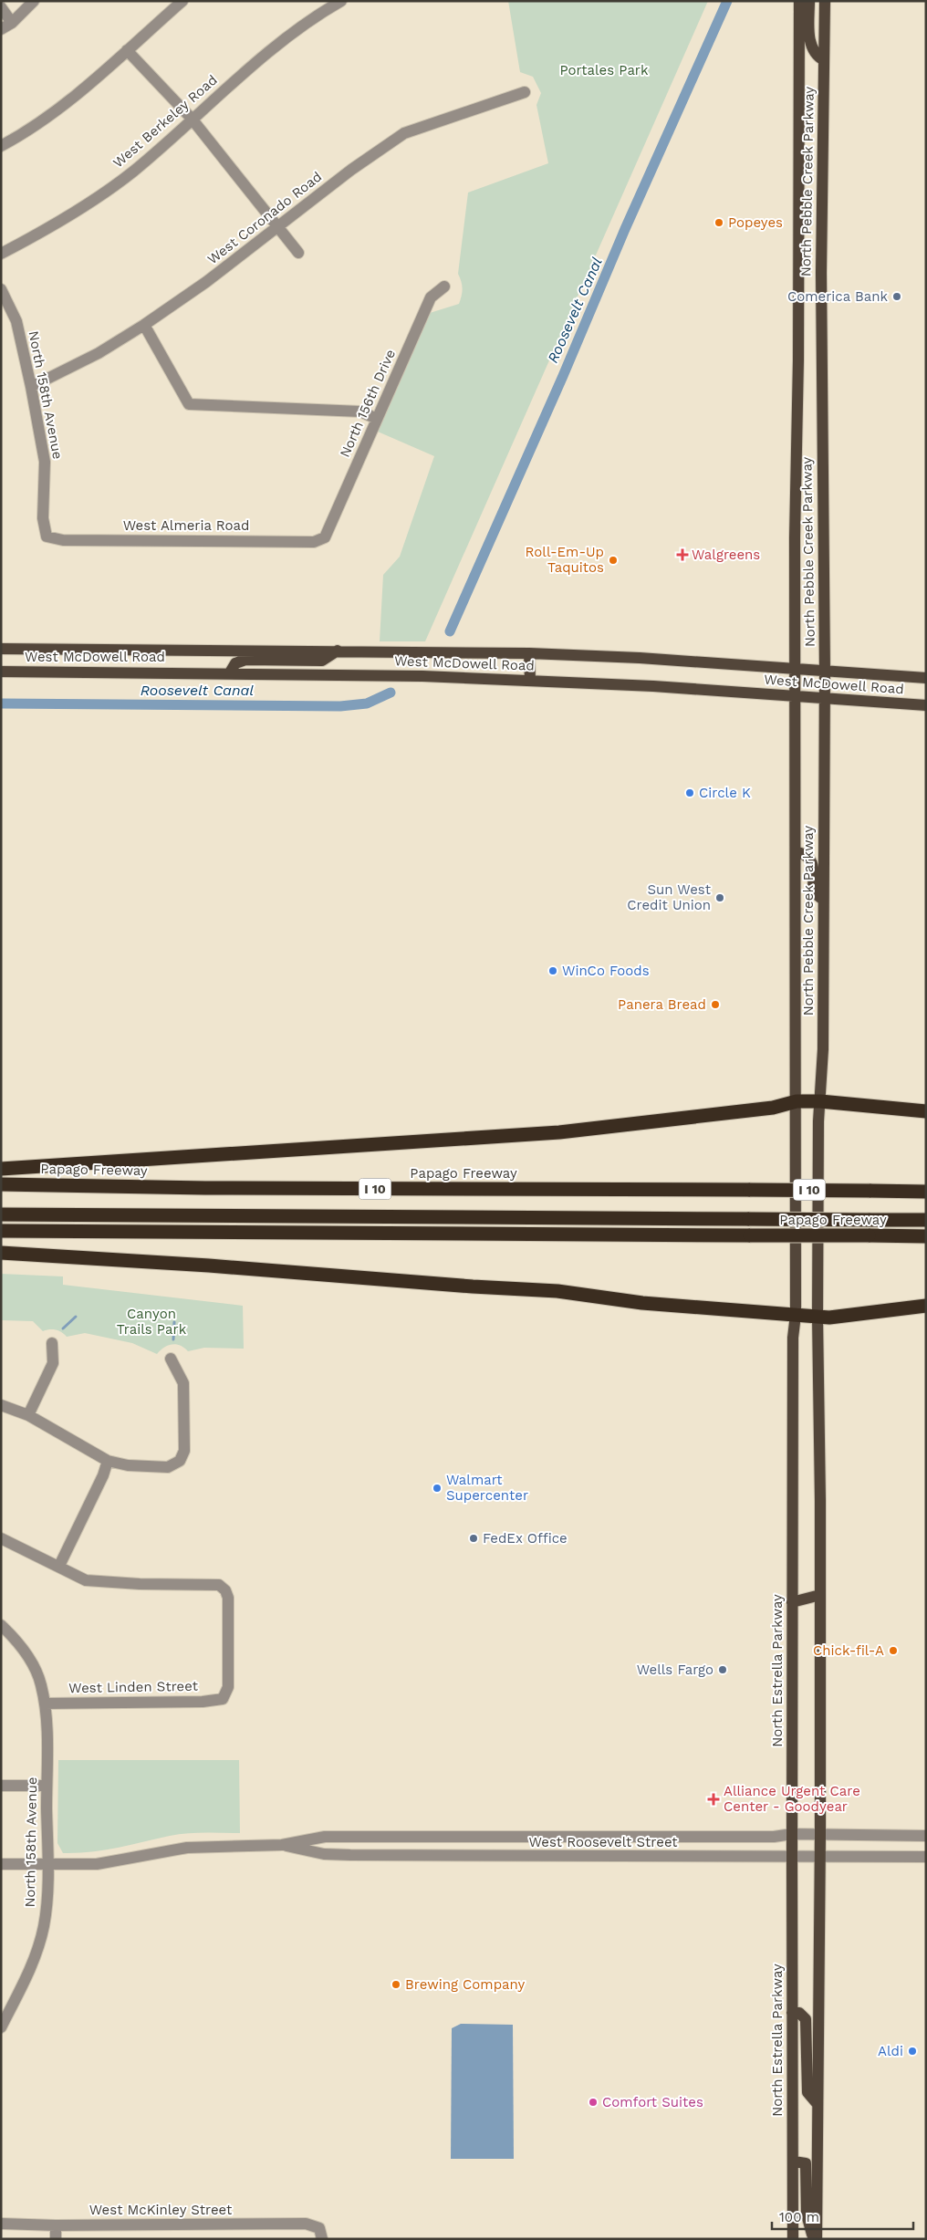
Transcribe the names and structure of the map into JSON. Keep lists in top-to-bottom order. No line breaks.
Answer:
{"streets":{"highway":["Papago Freeway","I 10"],"main road":["North Pebble Creek Parkway","West McDowell Road","North Estrella Parkway"],"street":["West Berkeley Road","West Coronado Road","North 158th Avenue","North 156th Drive","West Almeria Road","West Linden Street","West Roosevelt Street","West McKinley Street"]},"crossings":[["North Pebble Creek Parkway","West McDowell Road"],["North Pebble Creek Parkway","North Estrella Parkway"],["West Coronado Road","North 158th Avenue"],["North 158th Avenue","West Almeria Road"],["North 158th Avenue","West Linden Street"],["North 158th Avenue","West Roosevelt Street"],["North 156th Drive","West Almeria Road"],["North Estrella Parkway","West Roosevelt Street"]],"water":["Roosevelt Canal"],"parks":["Portales Park","Canyon Trails Park"],"places":{"other":["Popeyes","Comerica Bank","Roll-Em-Up Taquitos","Circle K","Sun West Credit Union","WinCo Foods","Panera Bread","Walmart Supercenter","FedEx Office","Chick-fil-A","Wells Fargo","Brewing Company","Aldi","Comfort Suites"],"health":["Walgreens","Alliance Urgent Care Center - Goodyear"]},"scale_bar":"100 m"}
